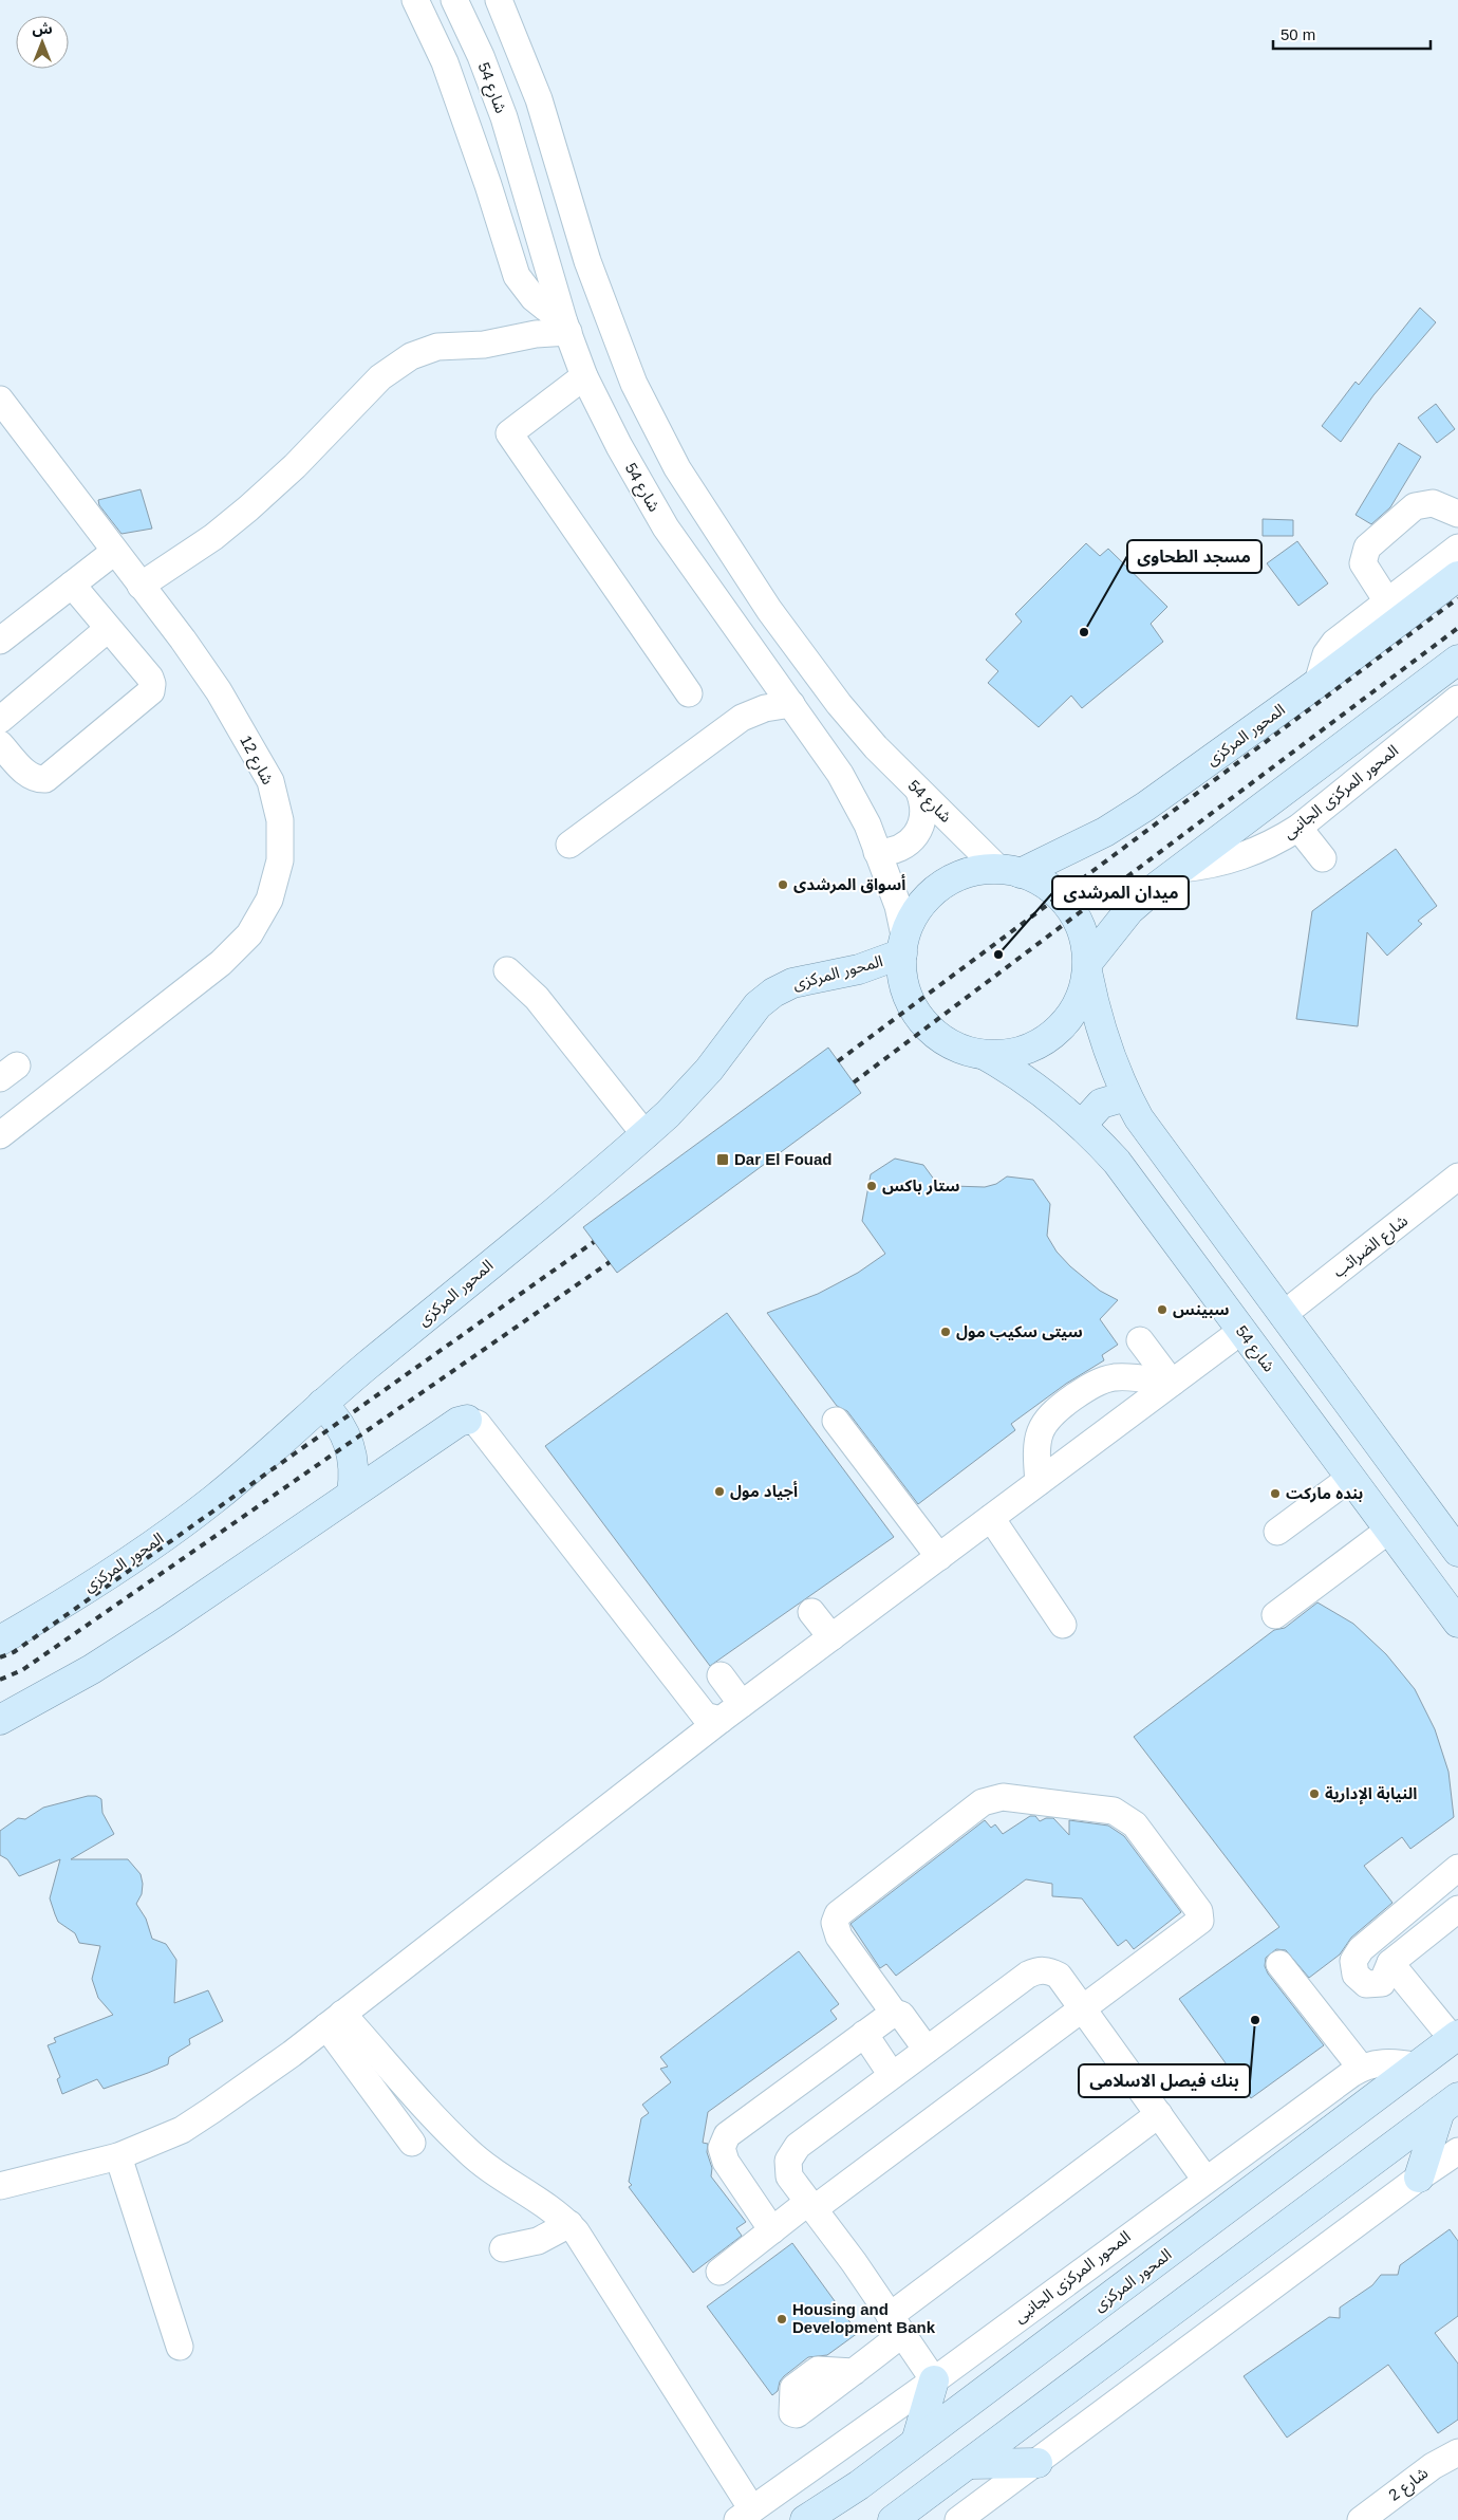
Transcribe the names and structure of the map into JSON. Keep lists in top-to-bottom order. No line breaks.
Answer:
{"streets":{"main road":["شارع 54","المحور المركزى"],"street":["شارع 12","المحور المركزى الجانبى","شارع الضرائب","شارع 2"]},"crossings":[["شارع 54","المحور المركزى"],["المحور المركزى","المحور المركزى الجانبى"]],"places":{"other":["مسجد الطحاوى","أسواق المرشدى","ميدان المرشدى","ستار باكس","سبينس","سيتى سكيب مول","أجياد مول","بنده ماركت","النيابة الإدارية","بنك فيصل الاسلامى","Housing and Development Bank"],"transit":["Dar El Fouad"]},"scale_bar":"50 m","north":"top"}
